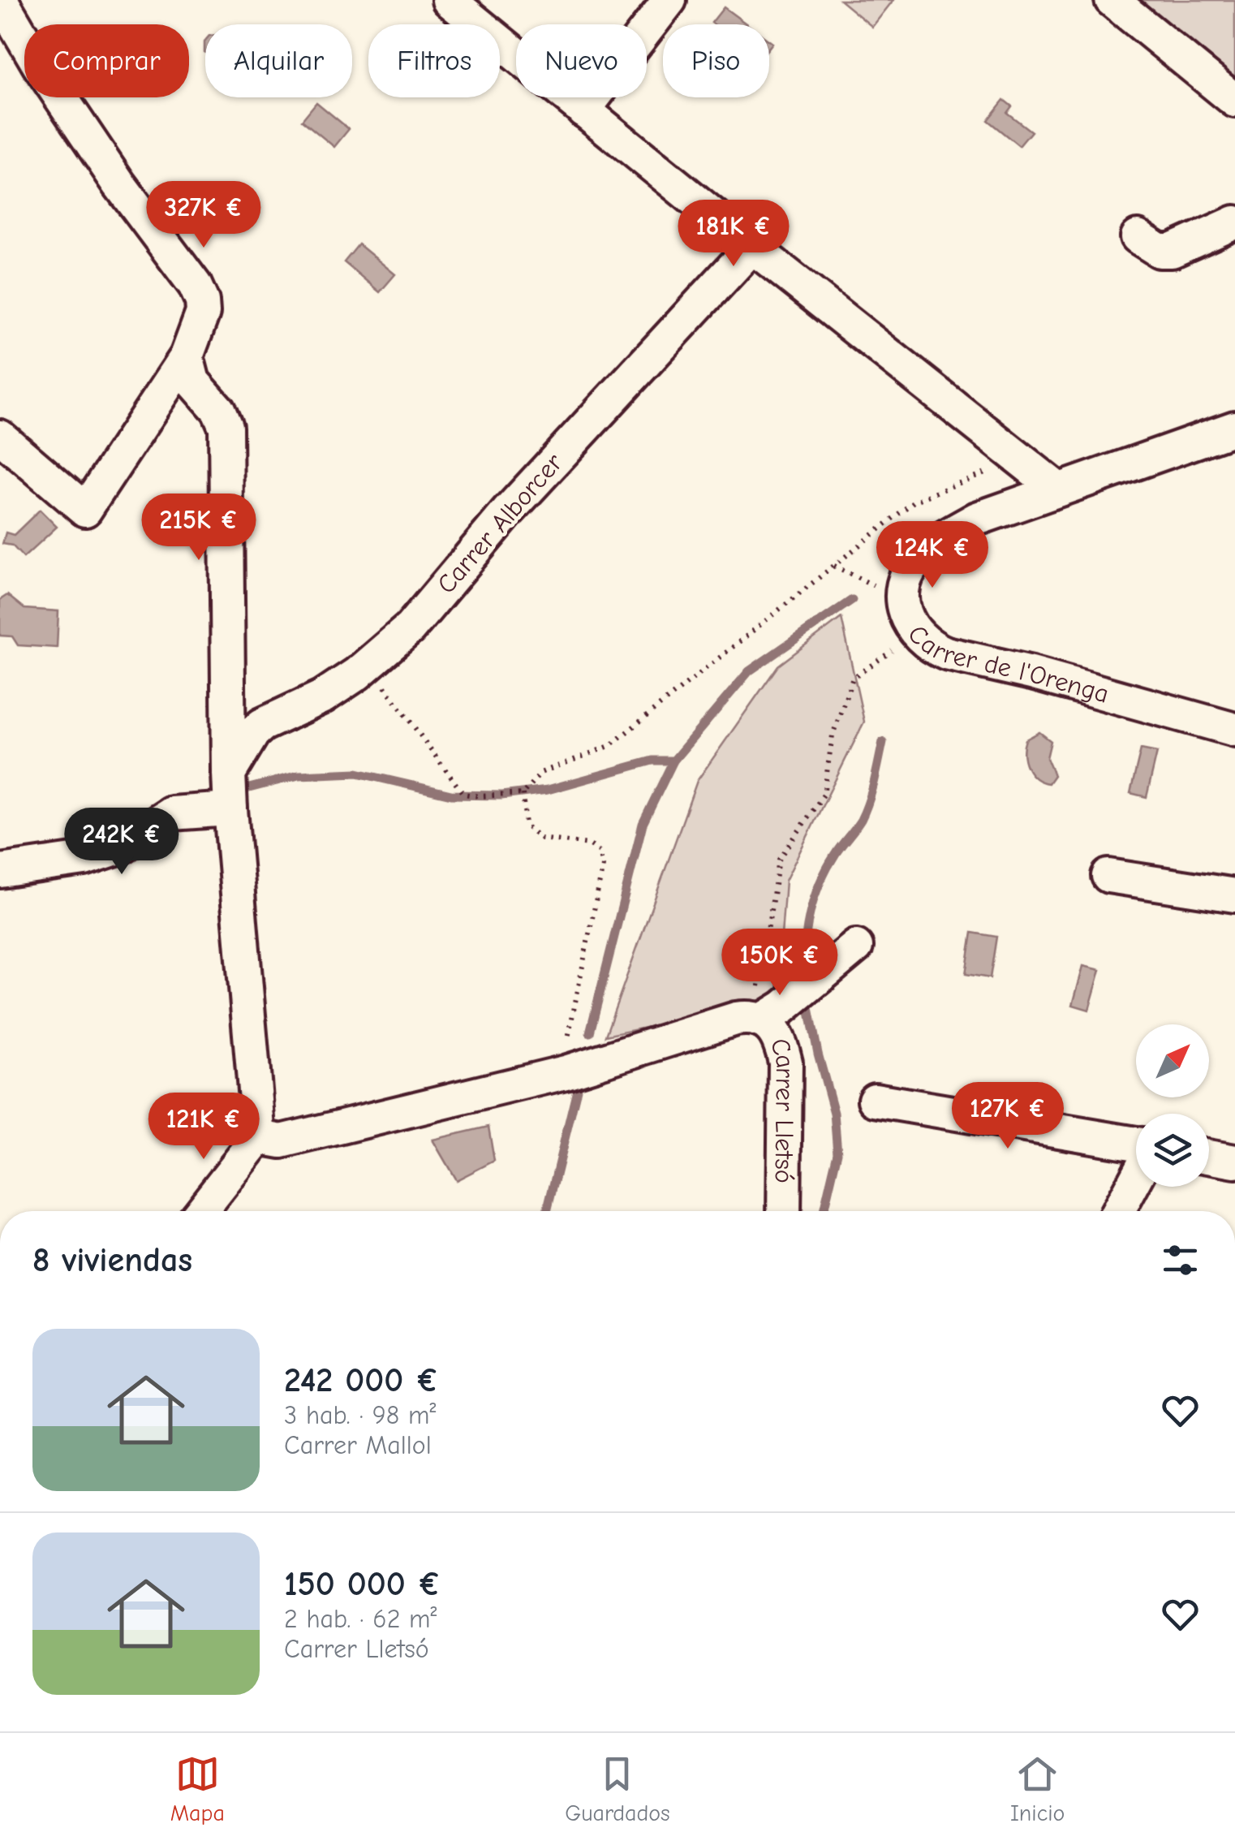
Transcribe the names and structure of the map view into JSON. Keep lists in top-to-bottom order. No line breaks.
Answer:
{"streets":{"street":["Carrer Alborcer","Carrer de l'Orenga","Carrer Lletsó"]},"north":"top right","page":{"chip":["Comprar","Alquilar","Filtros","Nuevo","Piso"],"price":["327K €","181K €","215K €","124K €","242K €","150K €","127K €","121K €"],"heading":"8 viviendas","list":[{"name":"242 000 €","note":"3 hab. · 98 m² · Carrer Mallol"},{"name":"150 000 €","note":"2 hab. · 62 m² · Carrer Lletsó"}],"tabs":["Mapa","Guardados","Inicio"]}}
